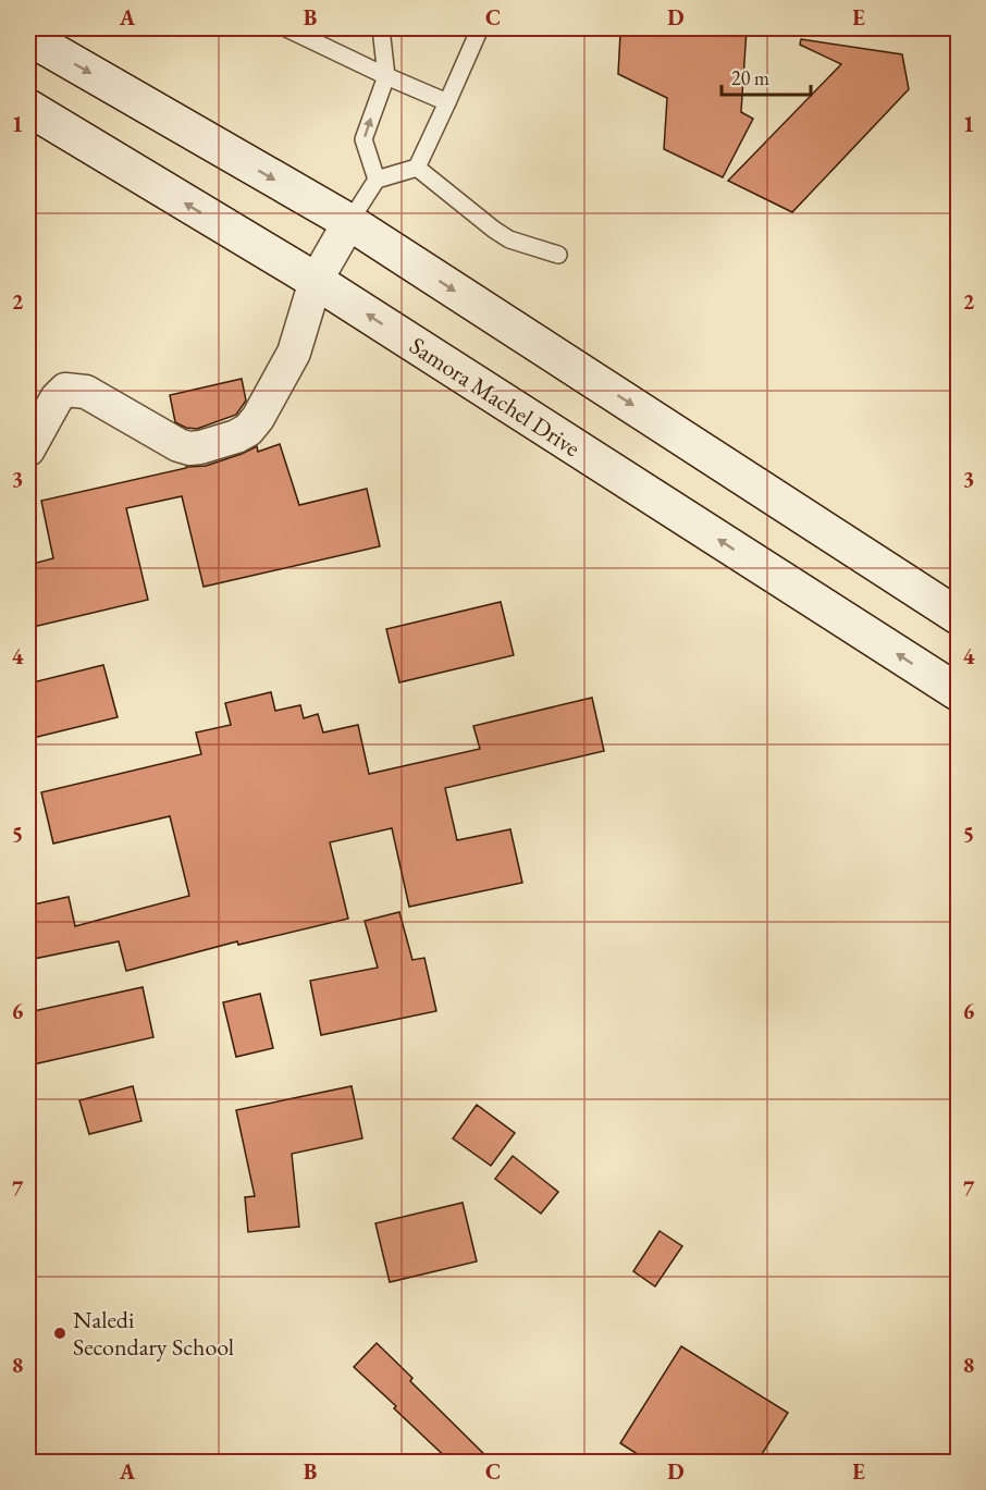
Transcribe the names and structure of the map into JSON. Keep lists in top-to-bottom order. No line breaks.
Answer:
{"streets":{"main road":["Samora Machel Drive"]},"places":["Naledi Secondary School"],"scale_bar":"20 m","grid":{"columns":["A","B","C","D","E"],"rows":["1","2","3","4","5","6","7","8"]}}
